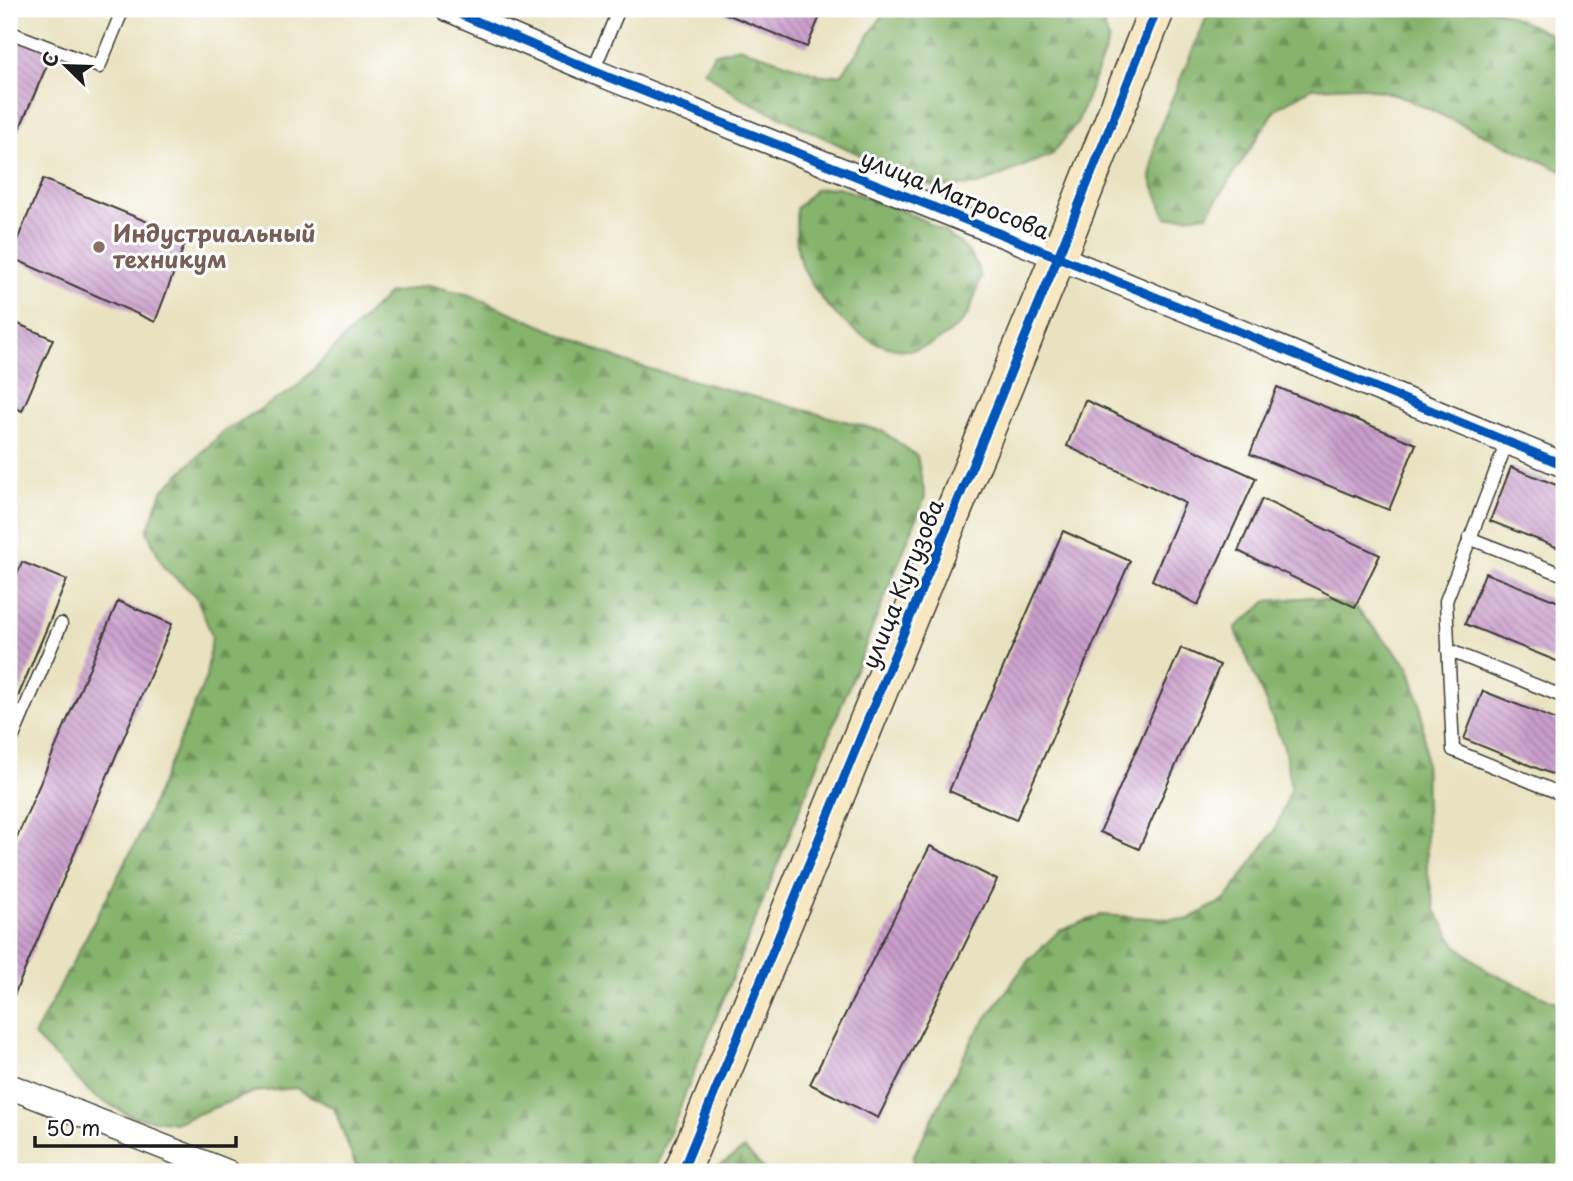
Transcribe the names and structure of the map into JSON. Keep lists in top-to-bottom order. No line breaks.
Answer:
{"streets":{"street":["улица Матросова","улица Кутузова"]},"crossings":[["улица Матросова","улица Кутузова"]],"places":["Индустриальный техникум"],"scale_bar":"50 m","north":"top left"}
